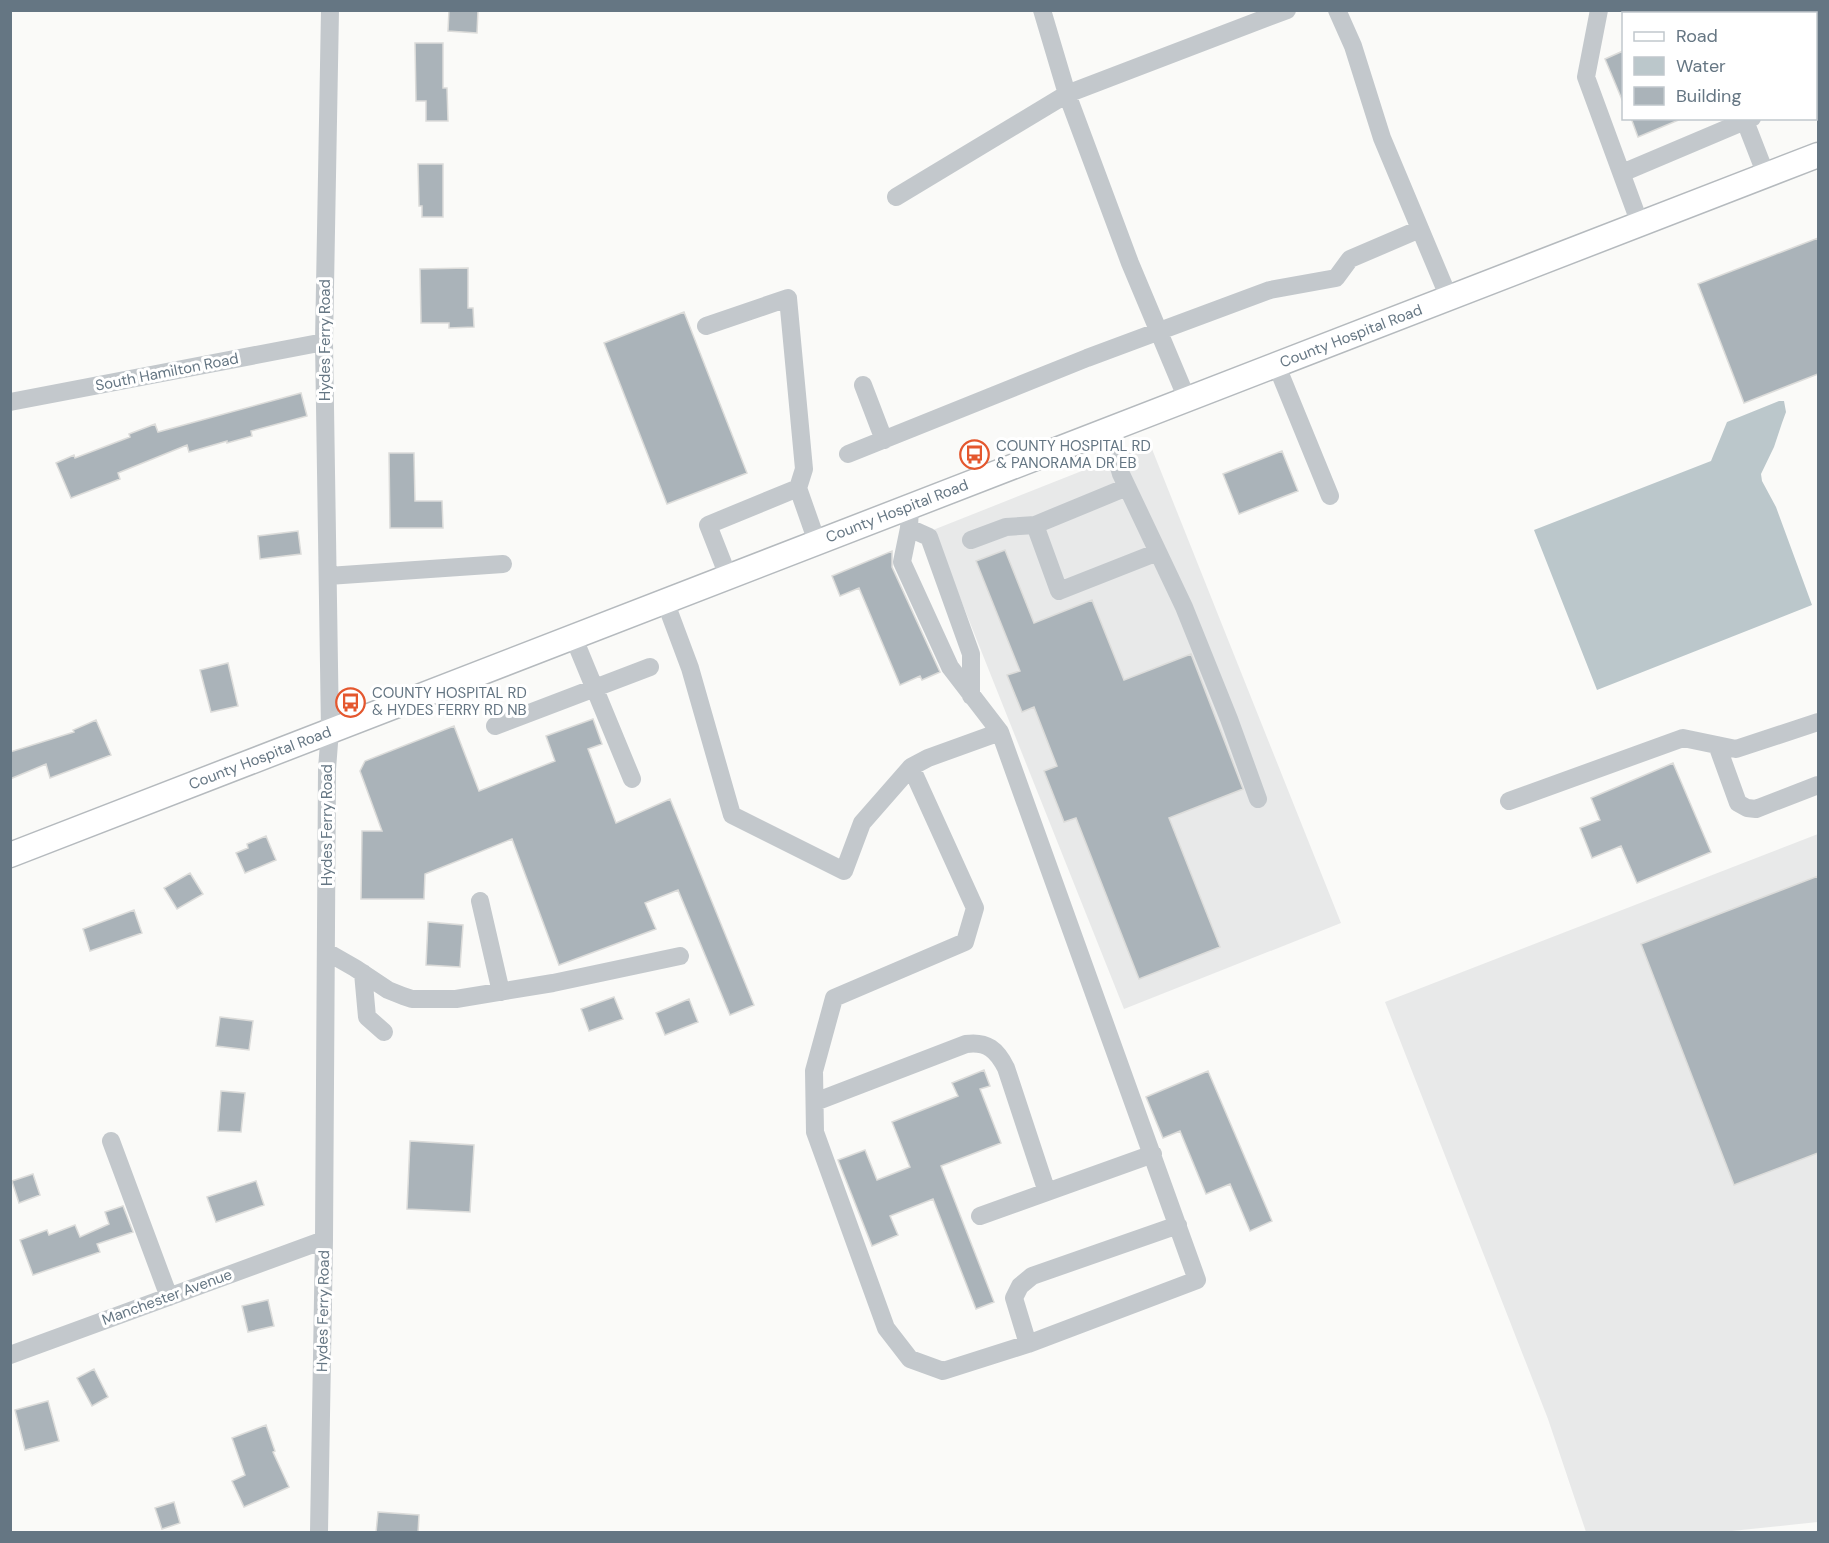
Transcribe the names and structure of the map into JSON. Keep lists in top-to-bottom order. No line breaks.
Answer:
{"streets":{"main road":["County Hospital Road"],"street":["Hydes Ferry Road","South Hamilton Road","Manchester Avenue"]},"crossings":[["County Hospital Road","Hydes Ferry Road"],["Hydes Ferry Road","South Hamilton Road"],["Hydes Ferry Road","Manchester Avenue"]],"places":{"bus stop":["COUNTY HOSPITAL RD & PANORAMA DR EB","COUNTY HOSPITAL RD & HYDES FERRY RD NB"]},"legend":["Road","Water","Building"]}
